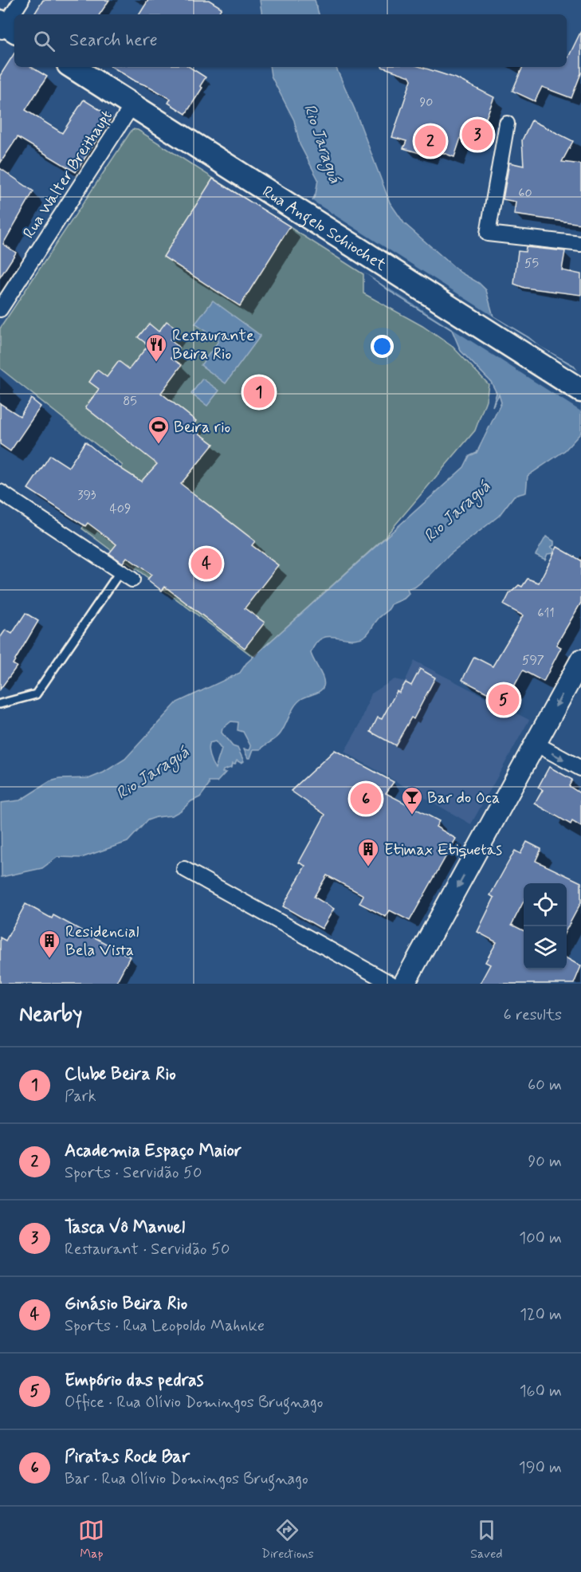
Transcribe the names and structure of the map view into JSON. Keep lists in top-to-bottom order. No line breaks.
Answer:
{"streets":{"main road":["Rua Angelo Schiochet"],"street":["Rua Walter Breithaupt"]},"crossings":[["Rua Walter Breithaupt","Rua Angelo Schiochet"]],"water":["Rio Jaraguá"],"places":{"restaurant":["Restaurante Beira Rio"],"sports":["Beira rio"],"bar":["Bar do Oca"],"building":["Etimax Etiquetas","Residencial Bela Vista"]},"house_numbers":["90","60","55","85","393","409","611","597"],"page":{"search":"Search here","pins":["3","2","1","4","5","6"],"heading":["Nearby","6 results"],"list":[{"mark":"1","name":"Clube Beira Rio","note":"Park","value":"60 m"},{"mark":"2","name":"Academia Espaço Maior","note":"Sports · Servidão 50","value":"90 m"},{"mark":"3","name":"Tasca Vô Manuel","note":"Restaurant · Servidão 50","value":"100 m"},{"mark":"4","name":"Ginásio Beira Rio","note":"Sports · Rua Leopoldo Mahnke","value":"120 m"},{"mark":"5","name":"Empório das pedras","note":"Office · Rua Olívio Domingos Brugnago","value":"160 m"},{"mark":"6","name":"Piratas Rock Bar","note":"Bar · Rua Olívio Domingos Brugnago","value":"190 m"}],"nav":["Map","Directions","Saved"]}}
